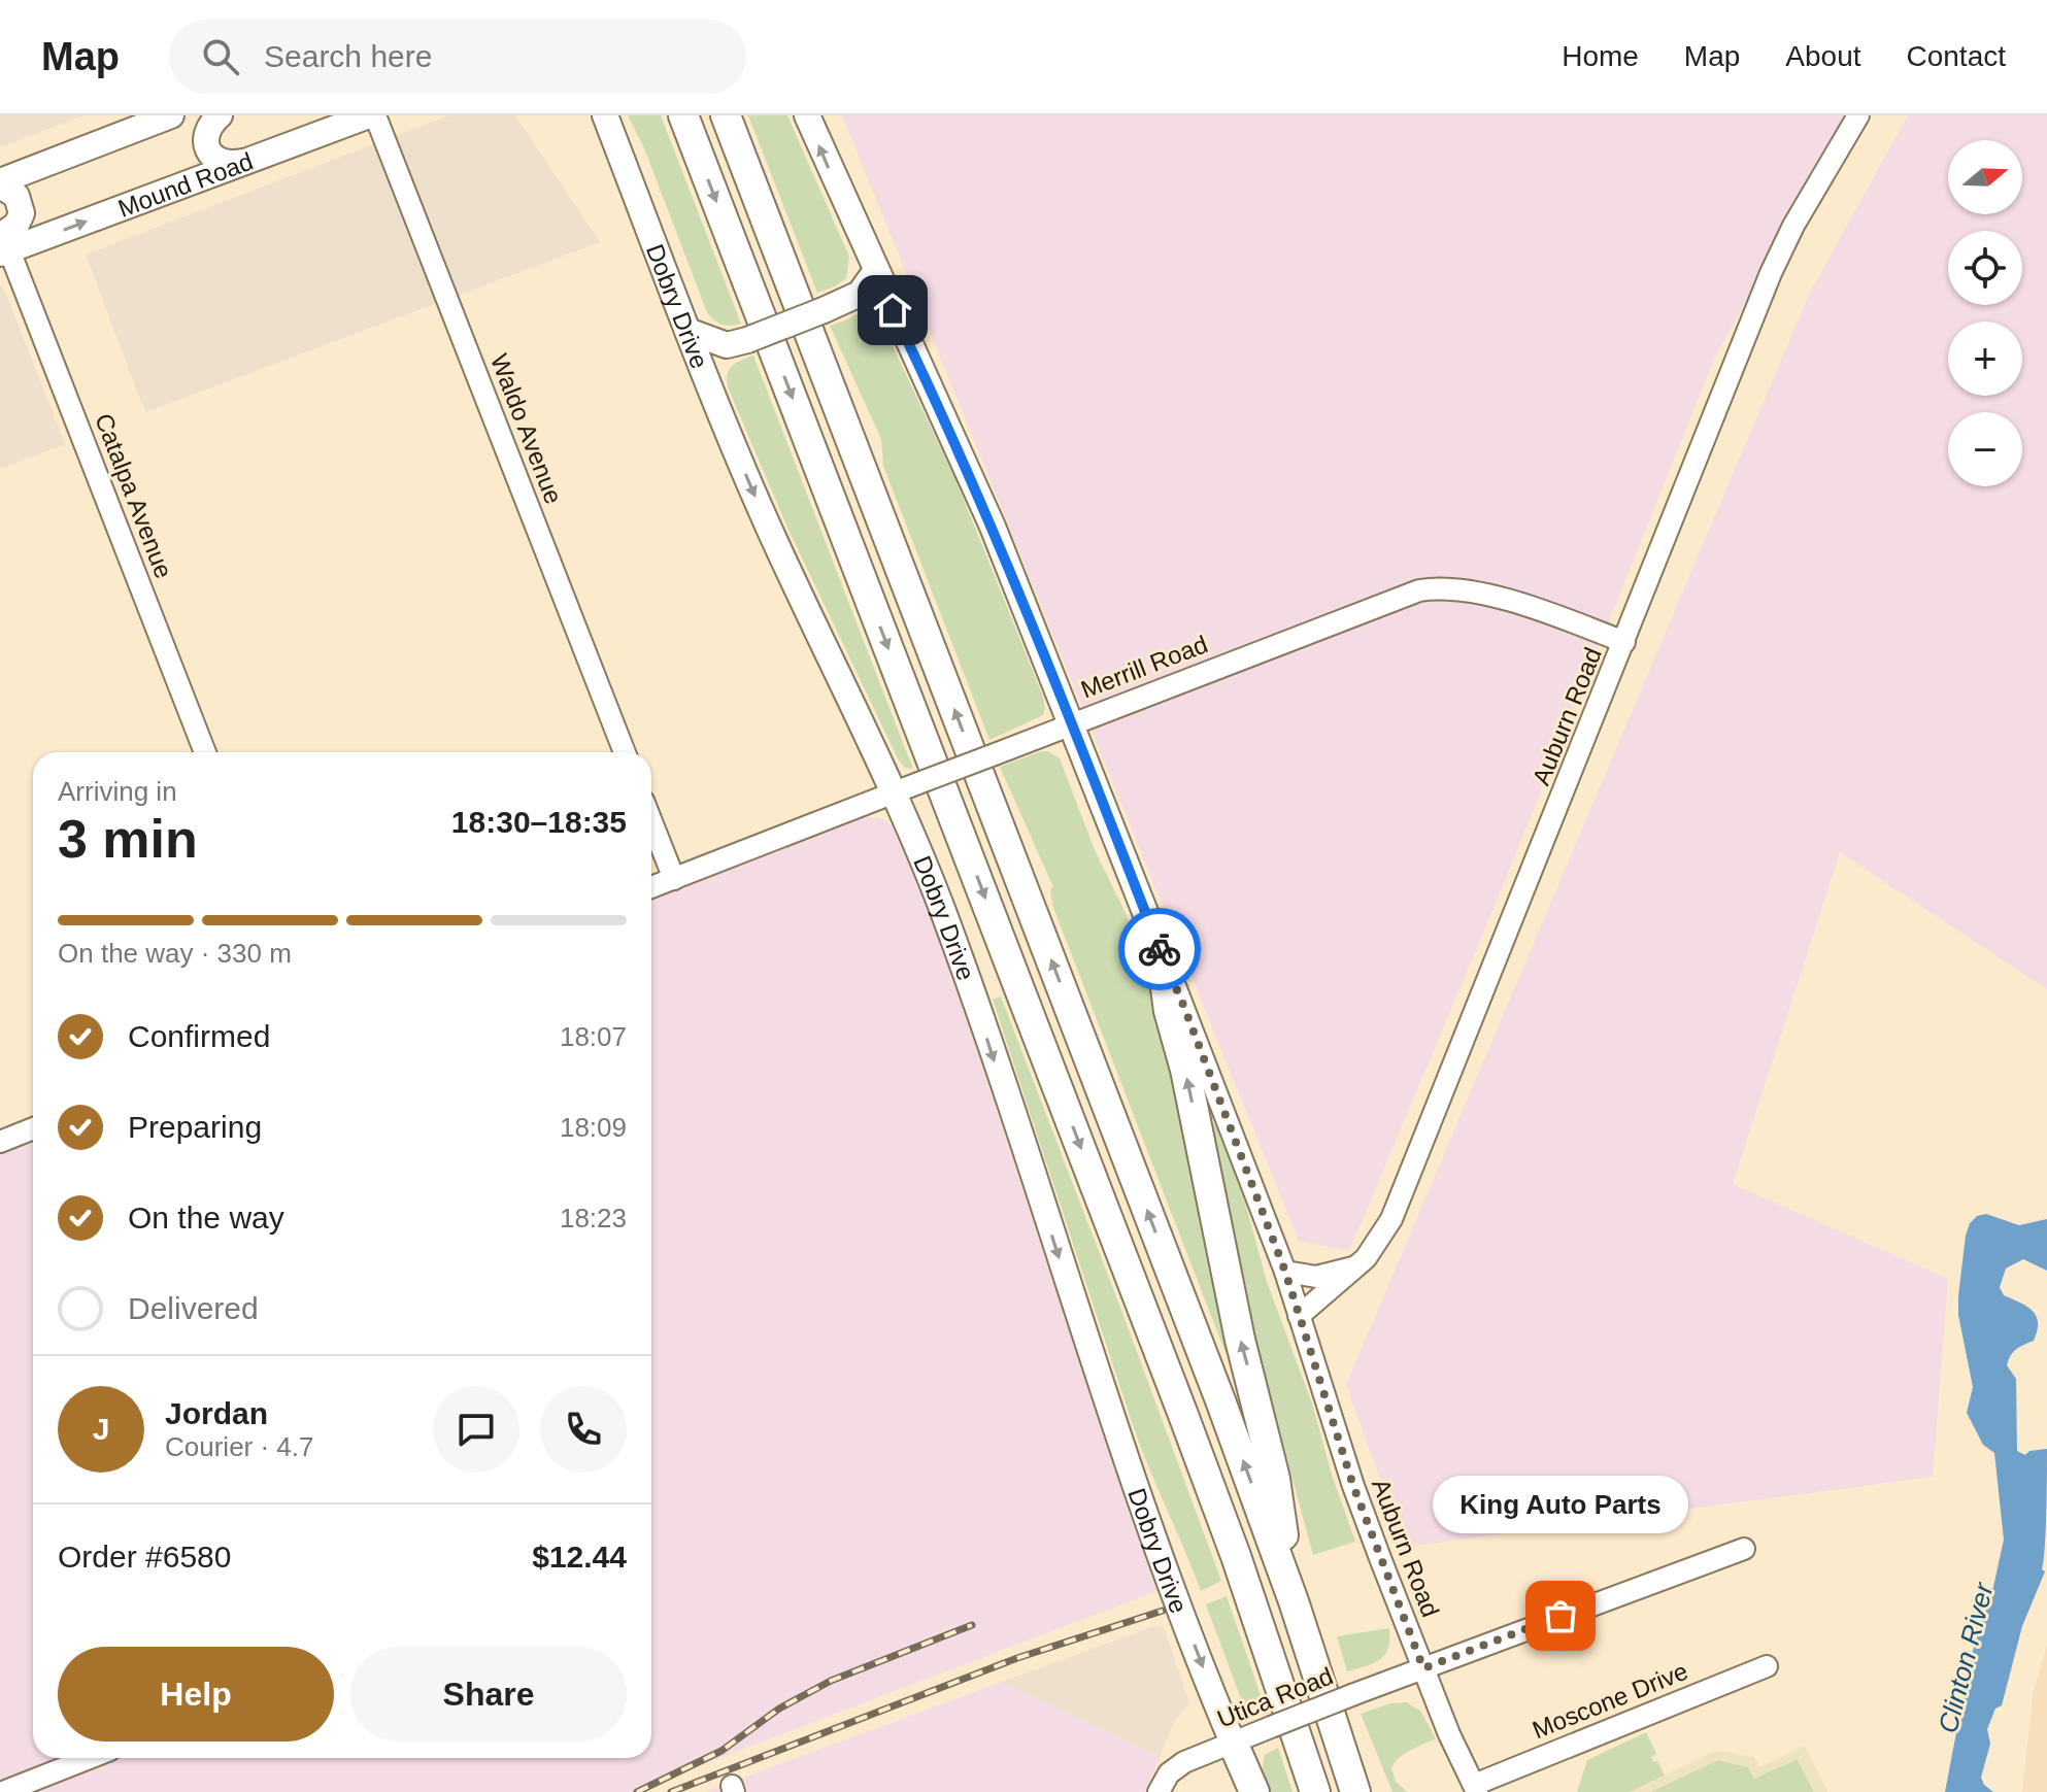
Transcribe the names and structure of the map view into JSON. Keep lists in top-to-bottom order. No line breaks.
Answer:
{"streets":{"main road":["Mound Road","Dobry Drive"],"street":["Waldo Avenue","Catalpa Avenue","Merrill Road","Auburn Road","Utica Road","Moscone Drive"]},"crossings":[["Mound Road","Waldo Avenue"],["Mound Road","Catalpa Avenue"],["Dobry Drive","Merrill Road"],["Dobry Drive","Utica Road"],["Merrill Road","Auburn Road"],["Auburn Road","Utica Road"],["Auburn Road","Moscone Drive"]],"water":["Clinton River"],"places":["King Auto Parts"],"north":"right","page":{"header":"Map","search":"Search here","nav":["Home","Map","About","Contact"],"map_buttons":["+","−"],"heading":["3 min","Arriving in","18:30–18:35"],"panel":["Jordan","Courier · 4.7","Order #6580","$12.44"],"bar":"On the way · 330 m","list":[["Confirmed","18:07"],["Preparing","18:09"],["On the way","18:23"],"Delivered"],"round":"J","bubble":"King Auto Parts","buttons":["Help","Share"]}}
